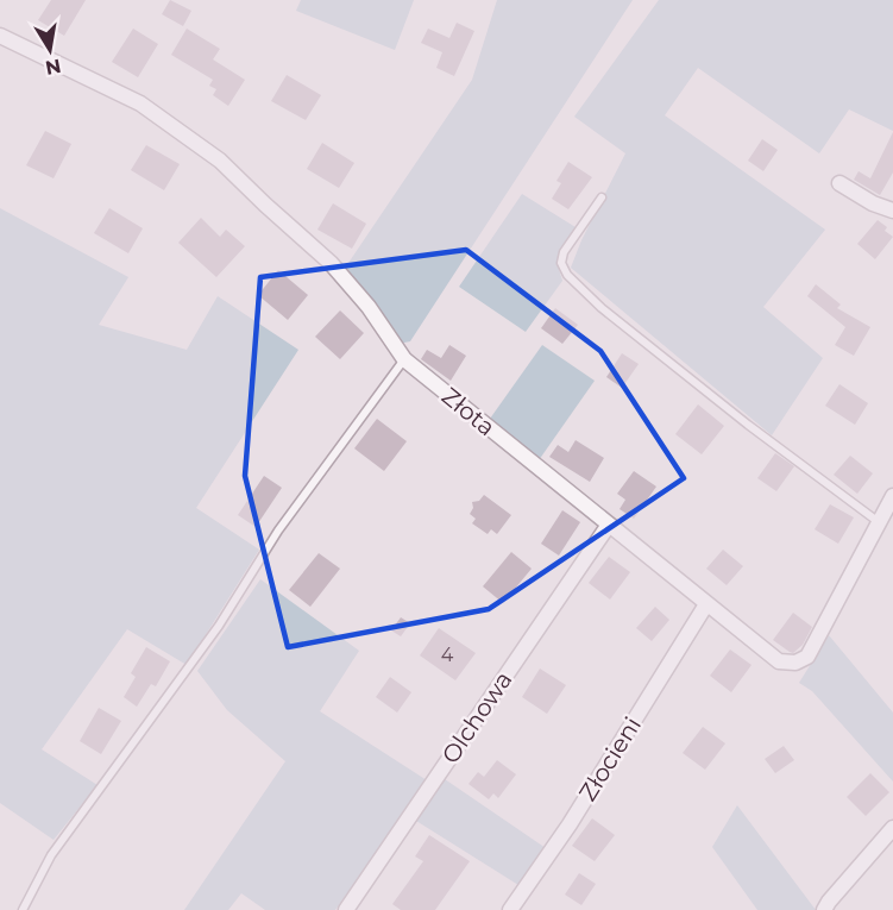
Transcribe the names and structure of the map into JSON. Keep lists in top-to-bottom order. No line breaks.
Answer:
{"streets":{"street":["Złota","Olchowa","Złocieni"]},"crossings":[["Złota","Olchowa"],["Złota","Złocieni"]],"house_numbers":["4"],"north":"bottom"}
